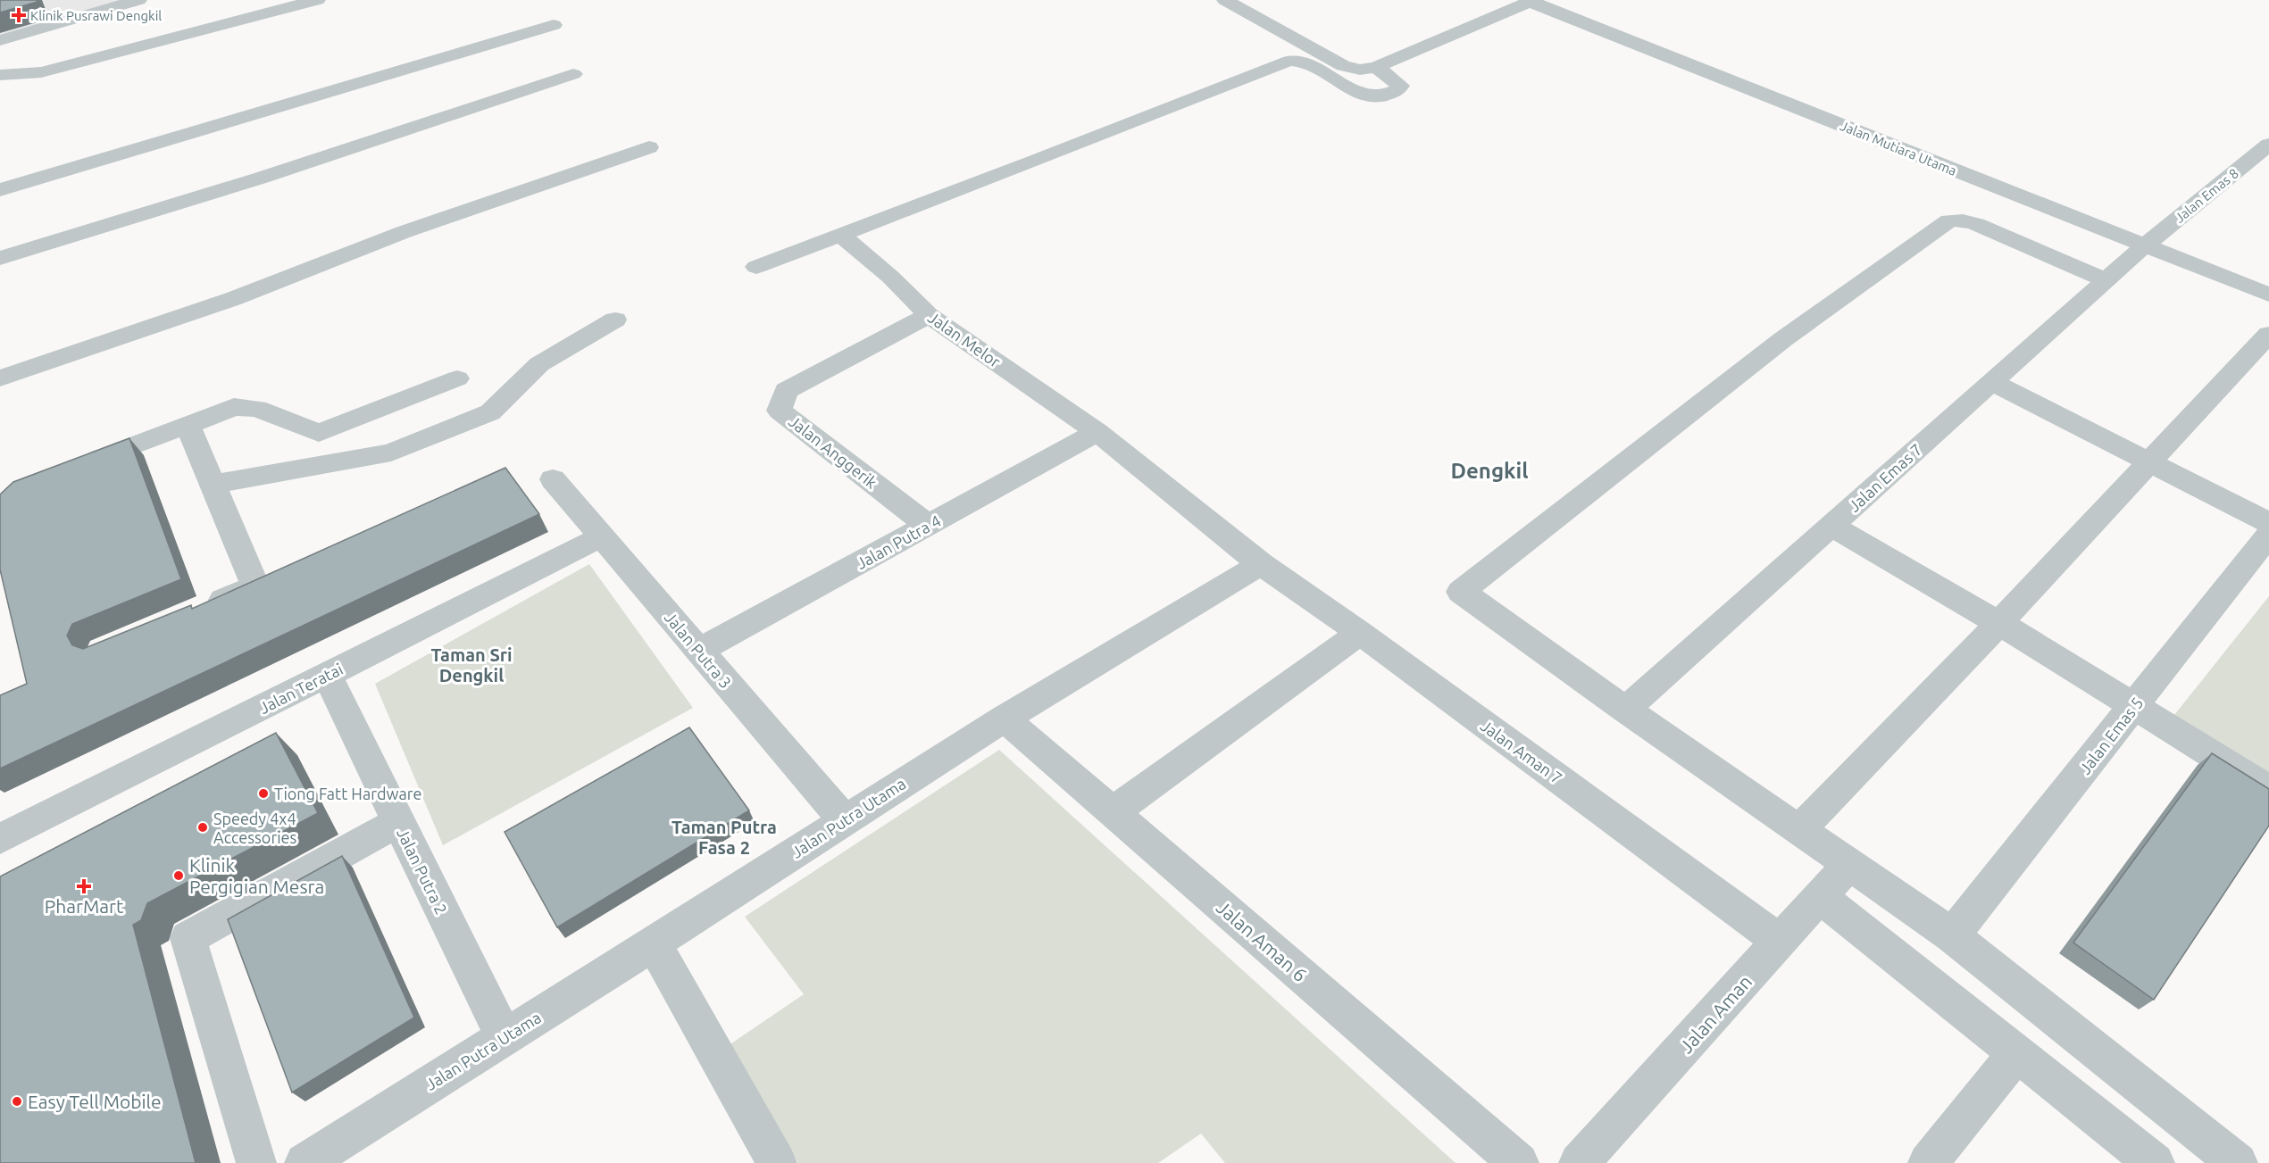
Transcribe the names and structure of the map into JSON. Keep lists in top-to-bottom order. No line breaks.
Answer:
{"streets":{"street":["Jalan Mutiara Utama","Jalan Emas 8","Jalan Melor","Jalan Anggerik","Jalan Emas 7","Jalan Putra 4","Jalan Putra 3","Jalan Teratai","Jalan Emas 5","Jalan Aman 7","Jalan Putra Utama","Jalan Putra 2","Jalan Aman 6","Jalan Aman"]},"crossings":[["Jalan Mutiara Utama","Jalan Emas 8"],["Jalan Mutiara Utama","Jalan Emas 7"],["Jalan Emas 8","Jalan Emas 7"],["Jalan Melor","Jalan Anggerik"],["Jalan Melor","Jalan Putra 4"],["Jalan Melor","Jalan Aman 7"],["Jalan Melor","Jalan Putra Utama"],["Jalan Anggerik","Jalan Putra 4"],["Jalan Putra 4","Jalan Putra 3"],["Jalan Putra 3","Jalan Teratai"],["Jalan Putra 3","Jalan Putra Utama"],["Jalan Teratai","Jalan Putra 2"],["Jalan Aman 7","Jalan Putra Utama"],["Jalan Aman 7","Jalan Aman"],["Jalan Putra Utama","Jalan Putra 2"],["Jalan Putra Utama","Jalan Aman 6"]],"districts":["Dengkil","Taman Sri Dengkil","Taman Putra Fasa 2"],"places":{"health":["Klinik Pusrawi Dengkil","PharMart"],"other":["Tiong Fatt Hardware","Speedy 4x4 Accessories","Klinik Pergigian Mesra","Easy Tell Mobile"]}}
